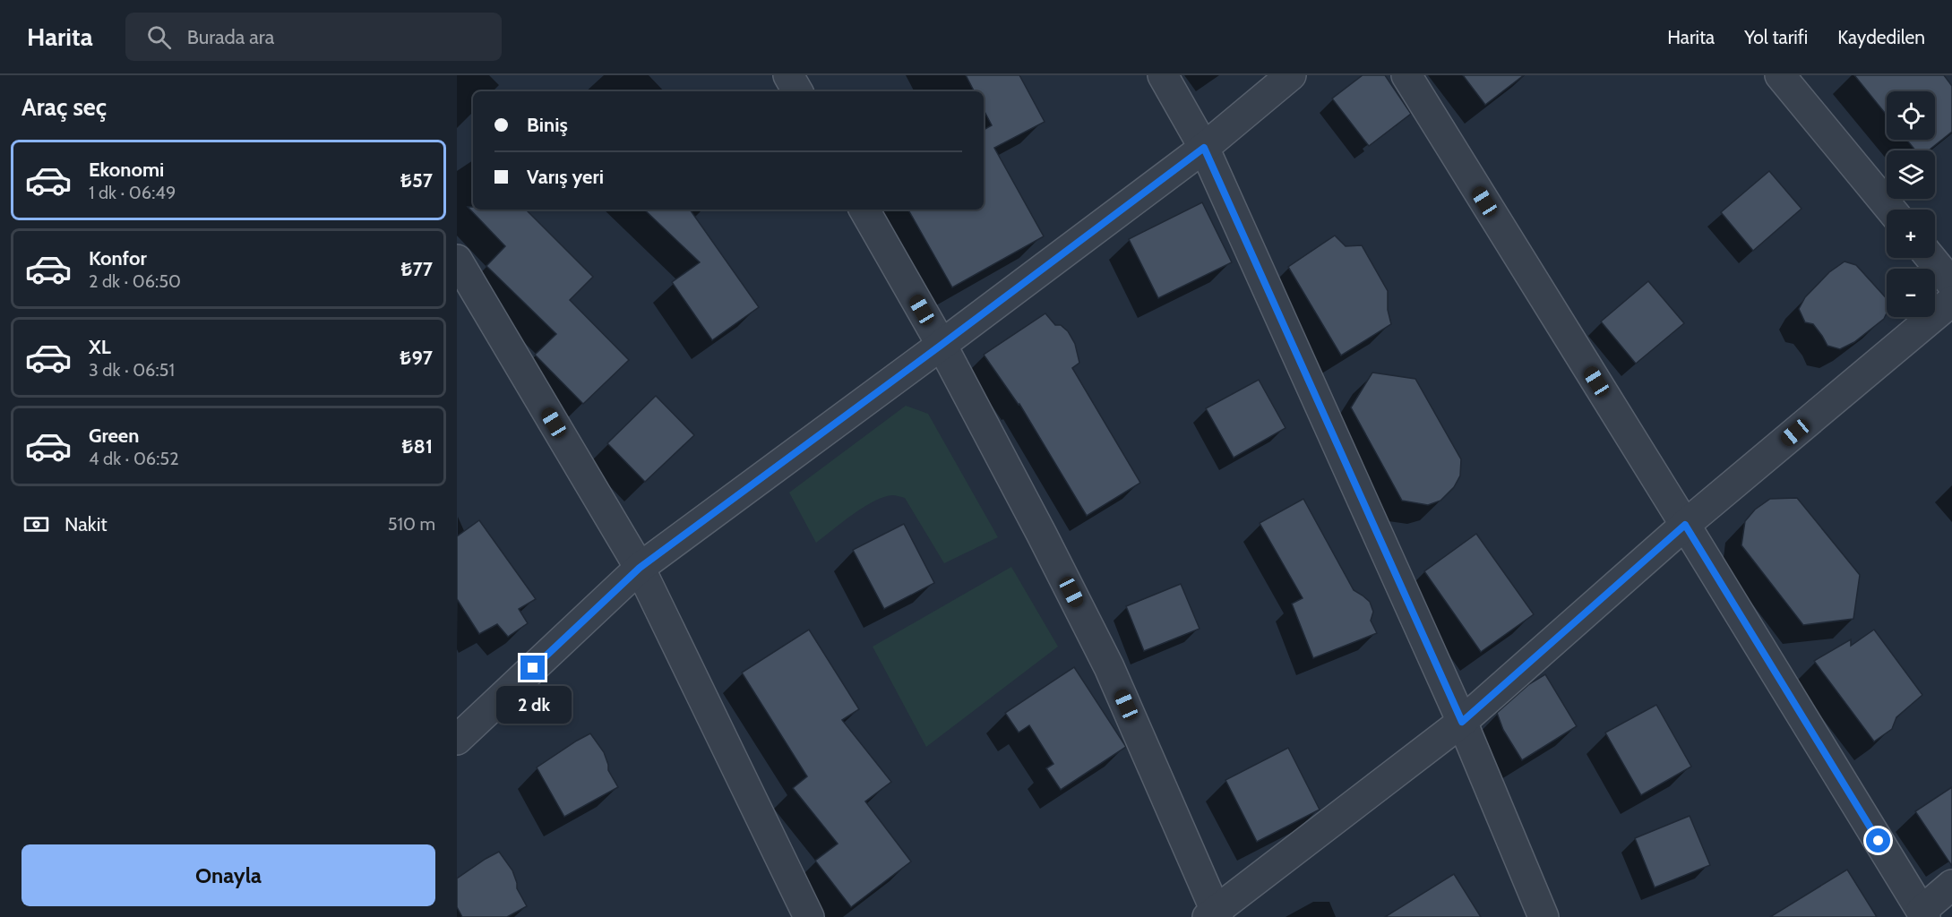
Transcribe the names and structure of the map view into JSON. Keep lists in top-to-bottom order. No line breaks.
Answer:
{"page":{"header":"Harita","search":"Burada ara","nav":["Harita","Yol tarifi","Kaydedilen"],"heading":"Araç seç","map_buttons":["+","−"],"banner":["Biniş","Varış yeri"],"list":[{"name":"Ekonomi","note":"1 dk · 06:49","value":"₺57"},{"name":"Konfor","note":"2 dk · 06:50","value":"₺77"},{"name":"XL","note":"3 dk · 06:51","value":"₺97"},{"name":"Green","note":"4 dk · 06:52","value":"₺81"}],"pay":["Nakit","510 m"],"bubble":"2 dk","buttons":"Onayla"}}
